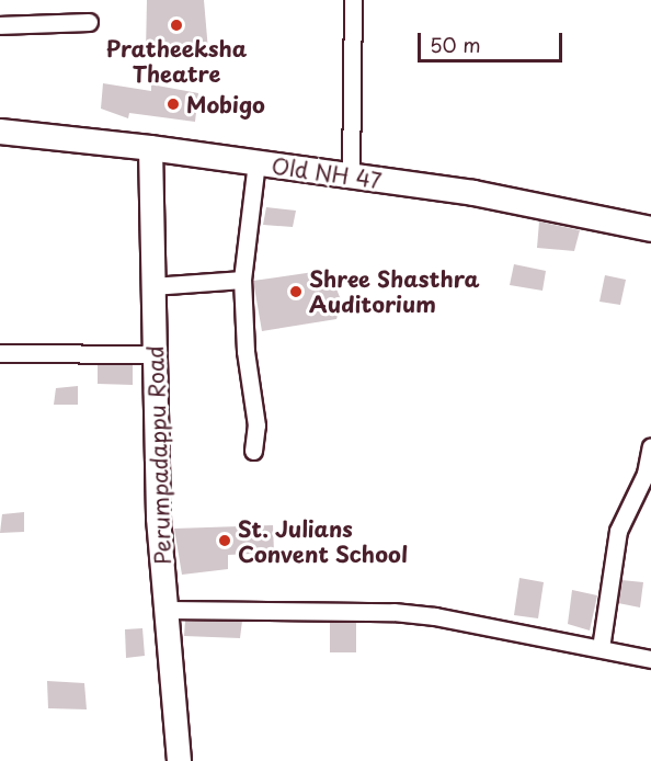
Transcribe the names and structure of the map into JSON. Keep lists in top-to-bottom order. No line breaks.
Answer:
{"streets":{"main road":["Old NH 47","Perumpadappu Road"]},"crossings":[["Old NH 47","Perumpadappu Road"]],"places":["Pratheeksha Theatre","Mobigo","Shree Shasthra Auditorium","St. Julians Convent School"],"scale_bar":"50 m"}
